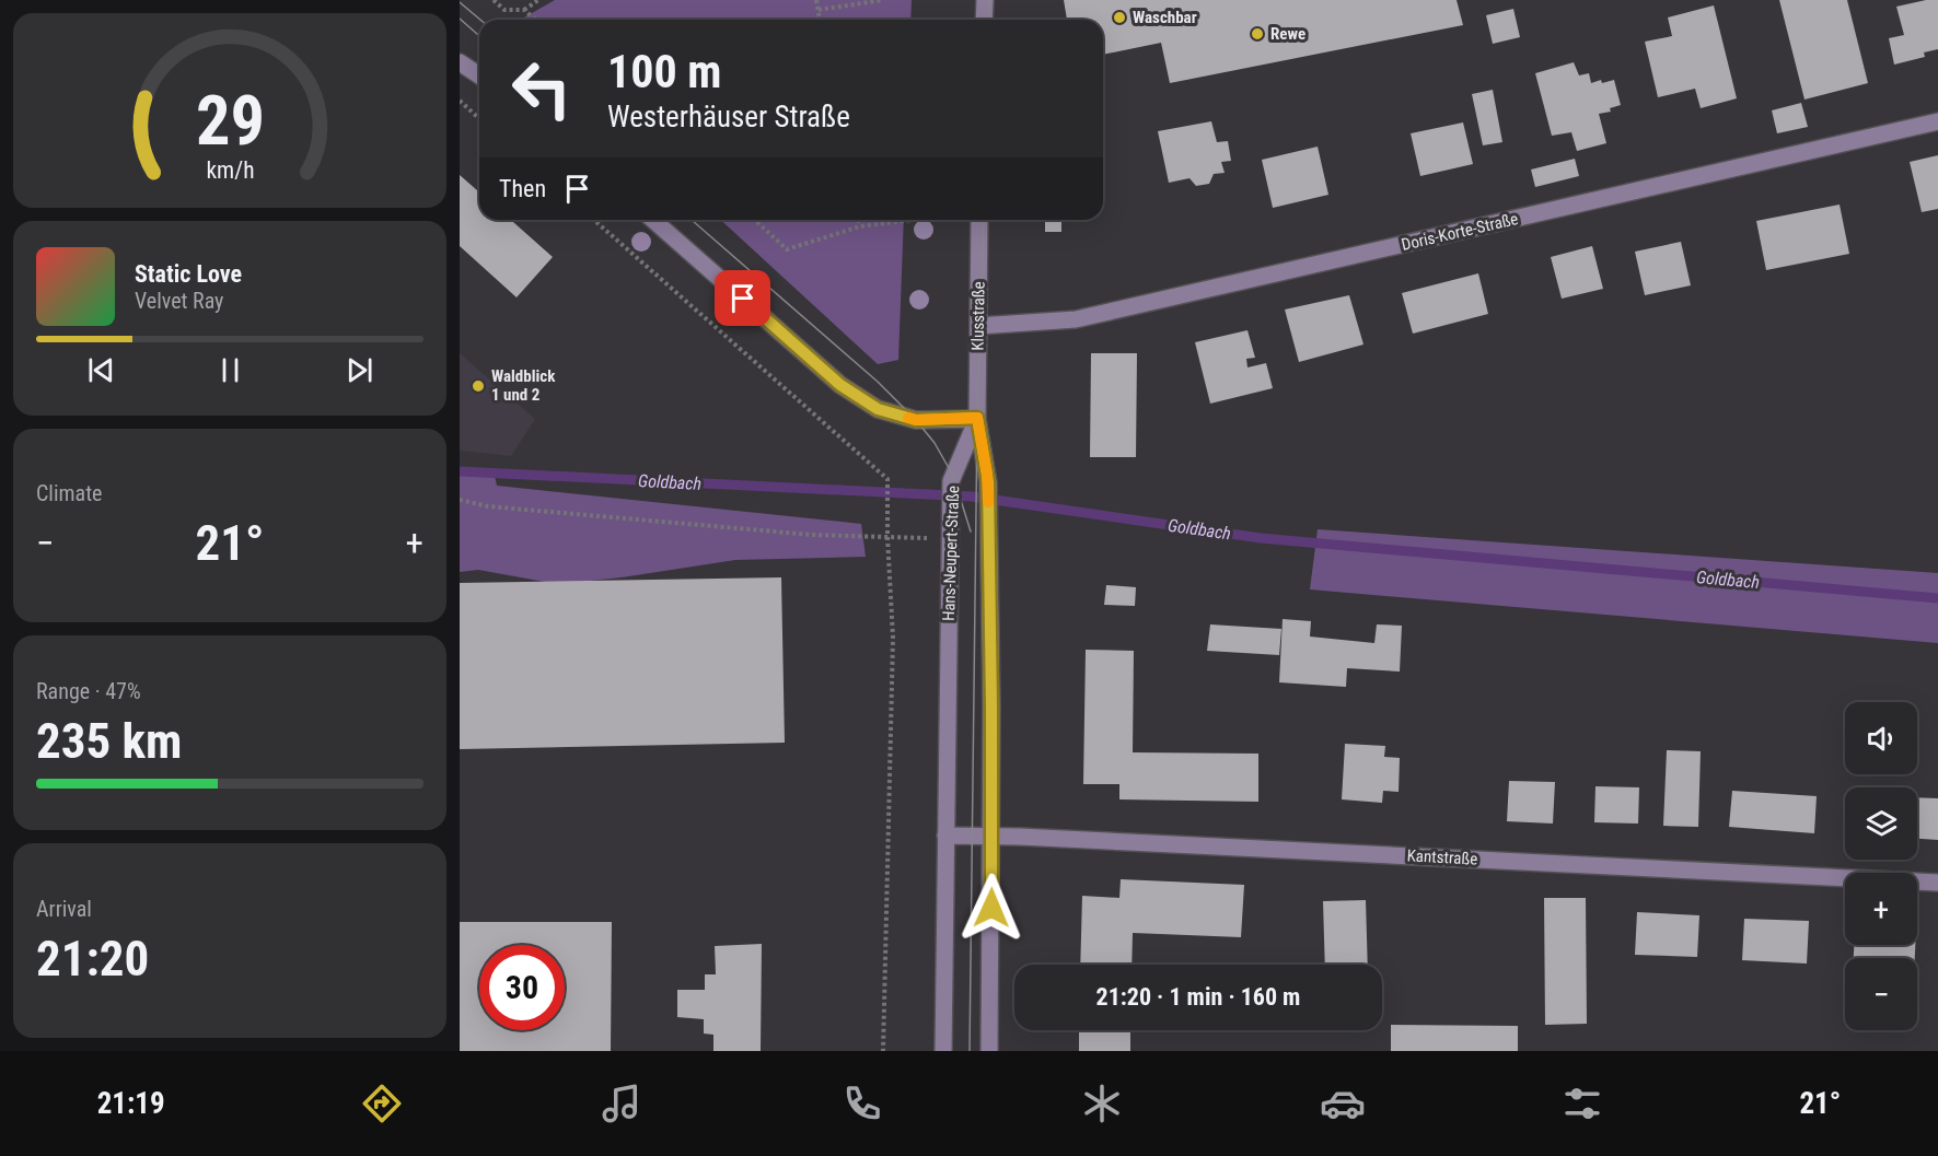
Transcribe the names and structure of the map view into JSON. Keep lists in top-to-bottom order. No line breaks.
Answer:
{"streets":{"street":["Doris-Korte-Straße","Klusstraße","Hans-Neupert-Straße","Kantstraße"]},"crossings":[["Doris-Korte-Straße","Klusstraße"],["Klusstraße","Hans-Neupert-Straße"],["Hans-Neupert-Straße","Kantstraße"]],"water":["Goldbach"],"places":["Waschbar","Rewe","Waldblick 1 und 2"],"page":{"turn":["100 m","Westerhäuser Straße"],"then":"Then","song":["Static Love","Velvet Ray"],"tile":["Climate",["Range · 47%","235 km"],["Arrival","21:20"]],"heat":["−","21°","+"],"map_buttons":["+","−"],"limit":"30","trip":"21:20 · 1 min · 160 m","tabs":["21:19","21°"],"gauge":["29","km/h"]}}
